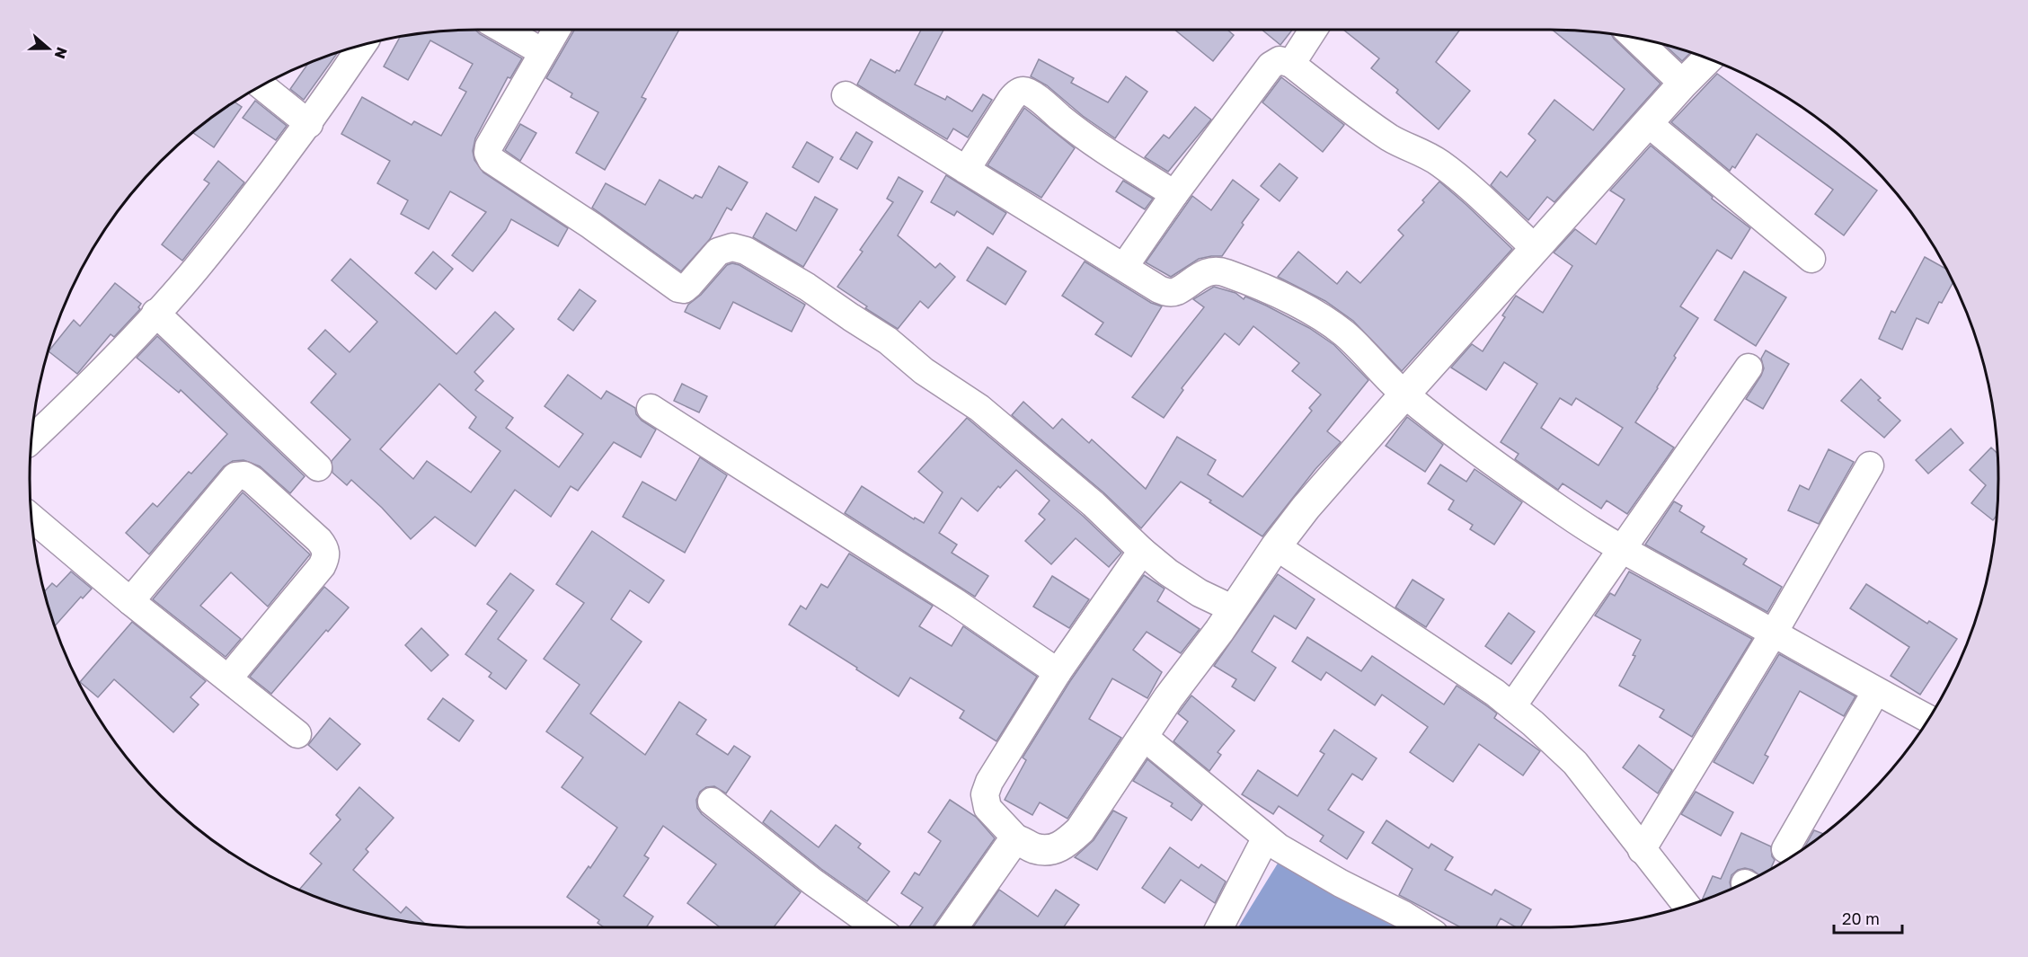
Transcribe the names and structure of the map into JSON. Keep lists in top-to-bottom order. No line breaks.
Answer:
{"scale_bar":"20 m","north":"right"}
